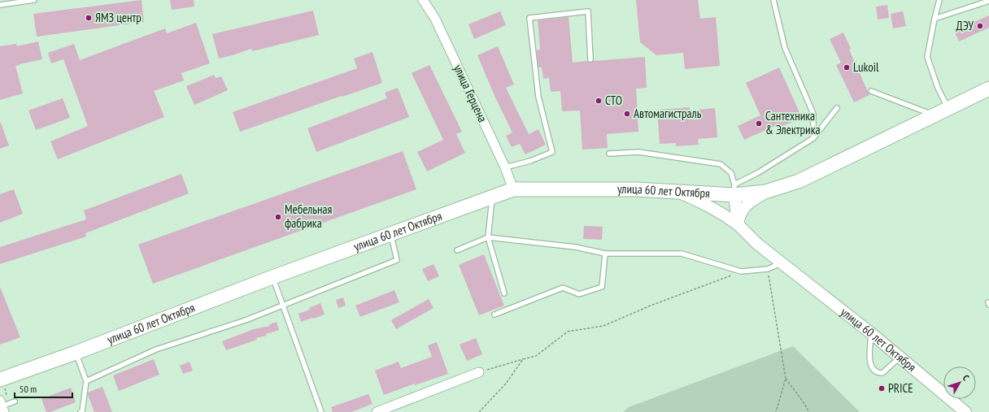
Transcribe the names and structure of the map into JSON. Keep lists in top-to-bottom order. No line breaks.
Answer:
{"streets":{"main road":["улица 60 лет Октября"],"street":["улица Герцена"]},"crossings":[["улица Герцена","улица 60 лет Октября"]],"places":["ЯМЗ центр","ДЭУ","Lukoil","СТО","Автомагистраль","Сантехника & Электрика","Мебельная фабрика","PRICE"],"scale_bar":"50 m","north":"top right"}
